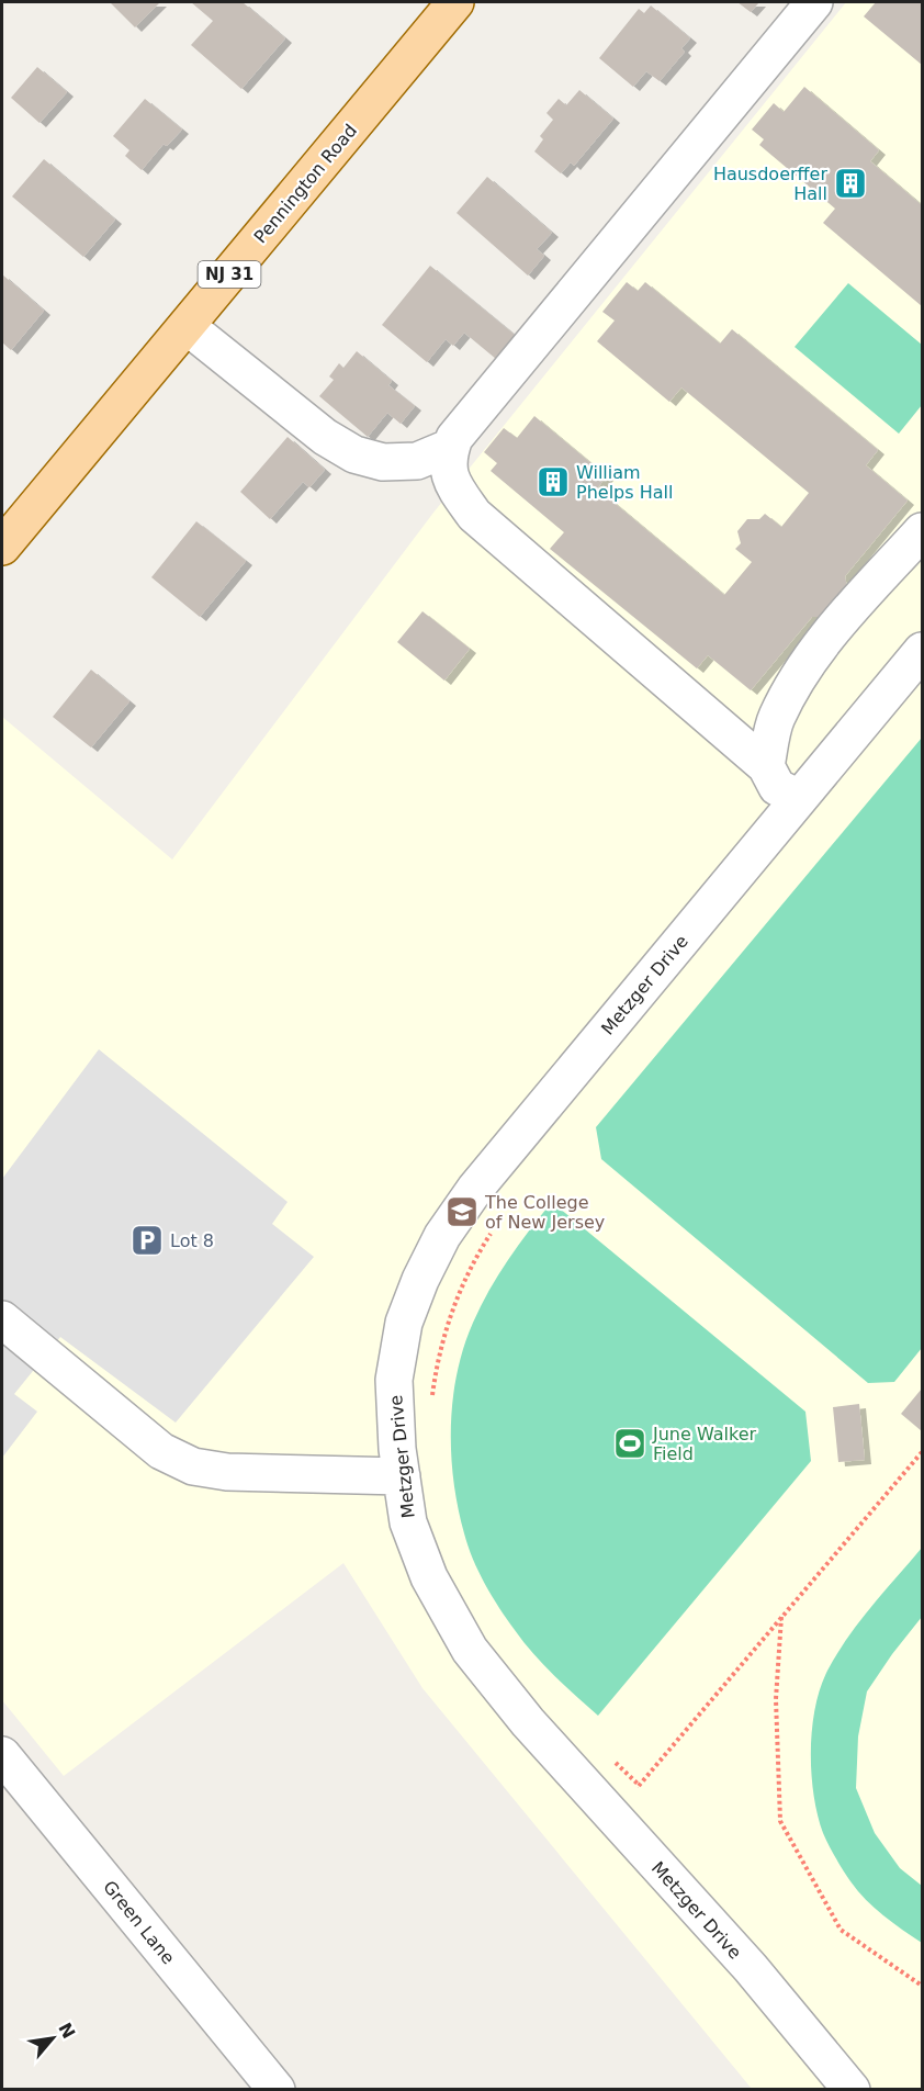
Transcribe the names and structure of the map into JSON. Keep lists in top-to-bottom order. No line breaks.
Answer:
{"streets":{"main road":["Pennington Road","NJ 31"],"street":["Metzger Drive","Green Lane"]},"places":{"building":["Hausdoerffer Hall","William Phelps Hall"],"school or university":["The College of New Jersey"],"parking":["Lot 8"],"sports":["June Walker Field"]},"north":"top right"}
